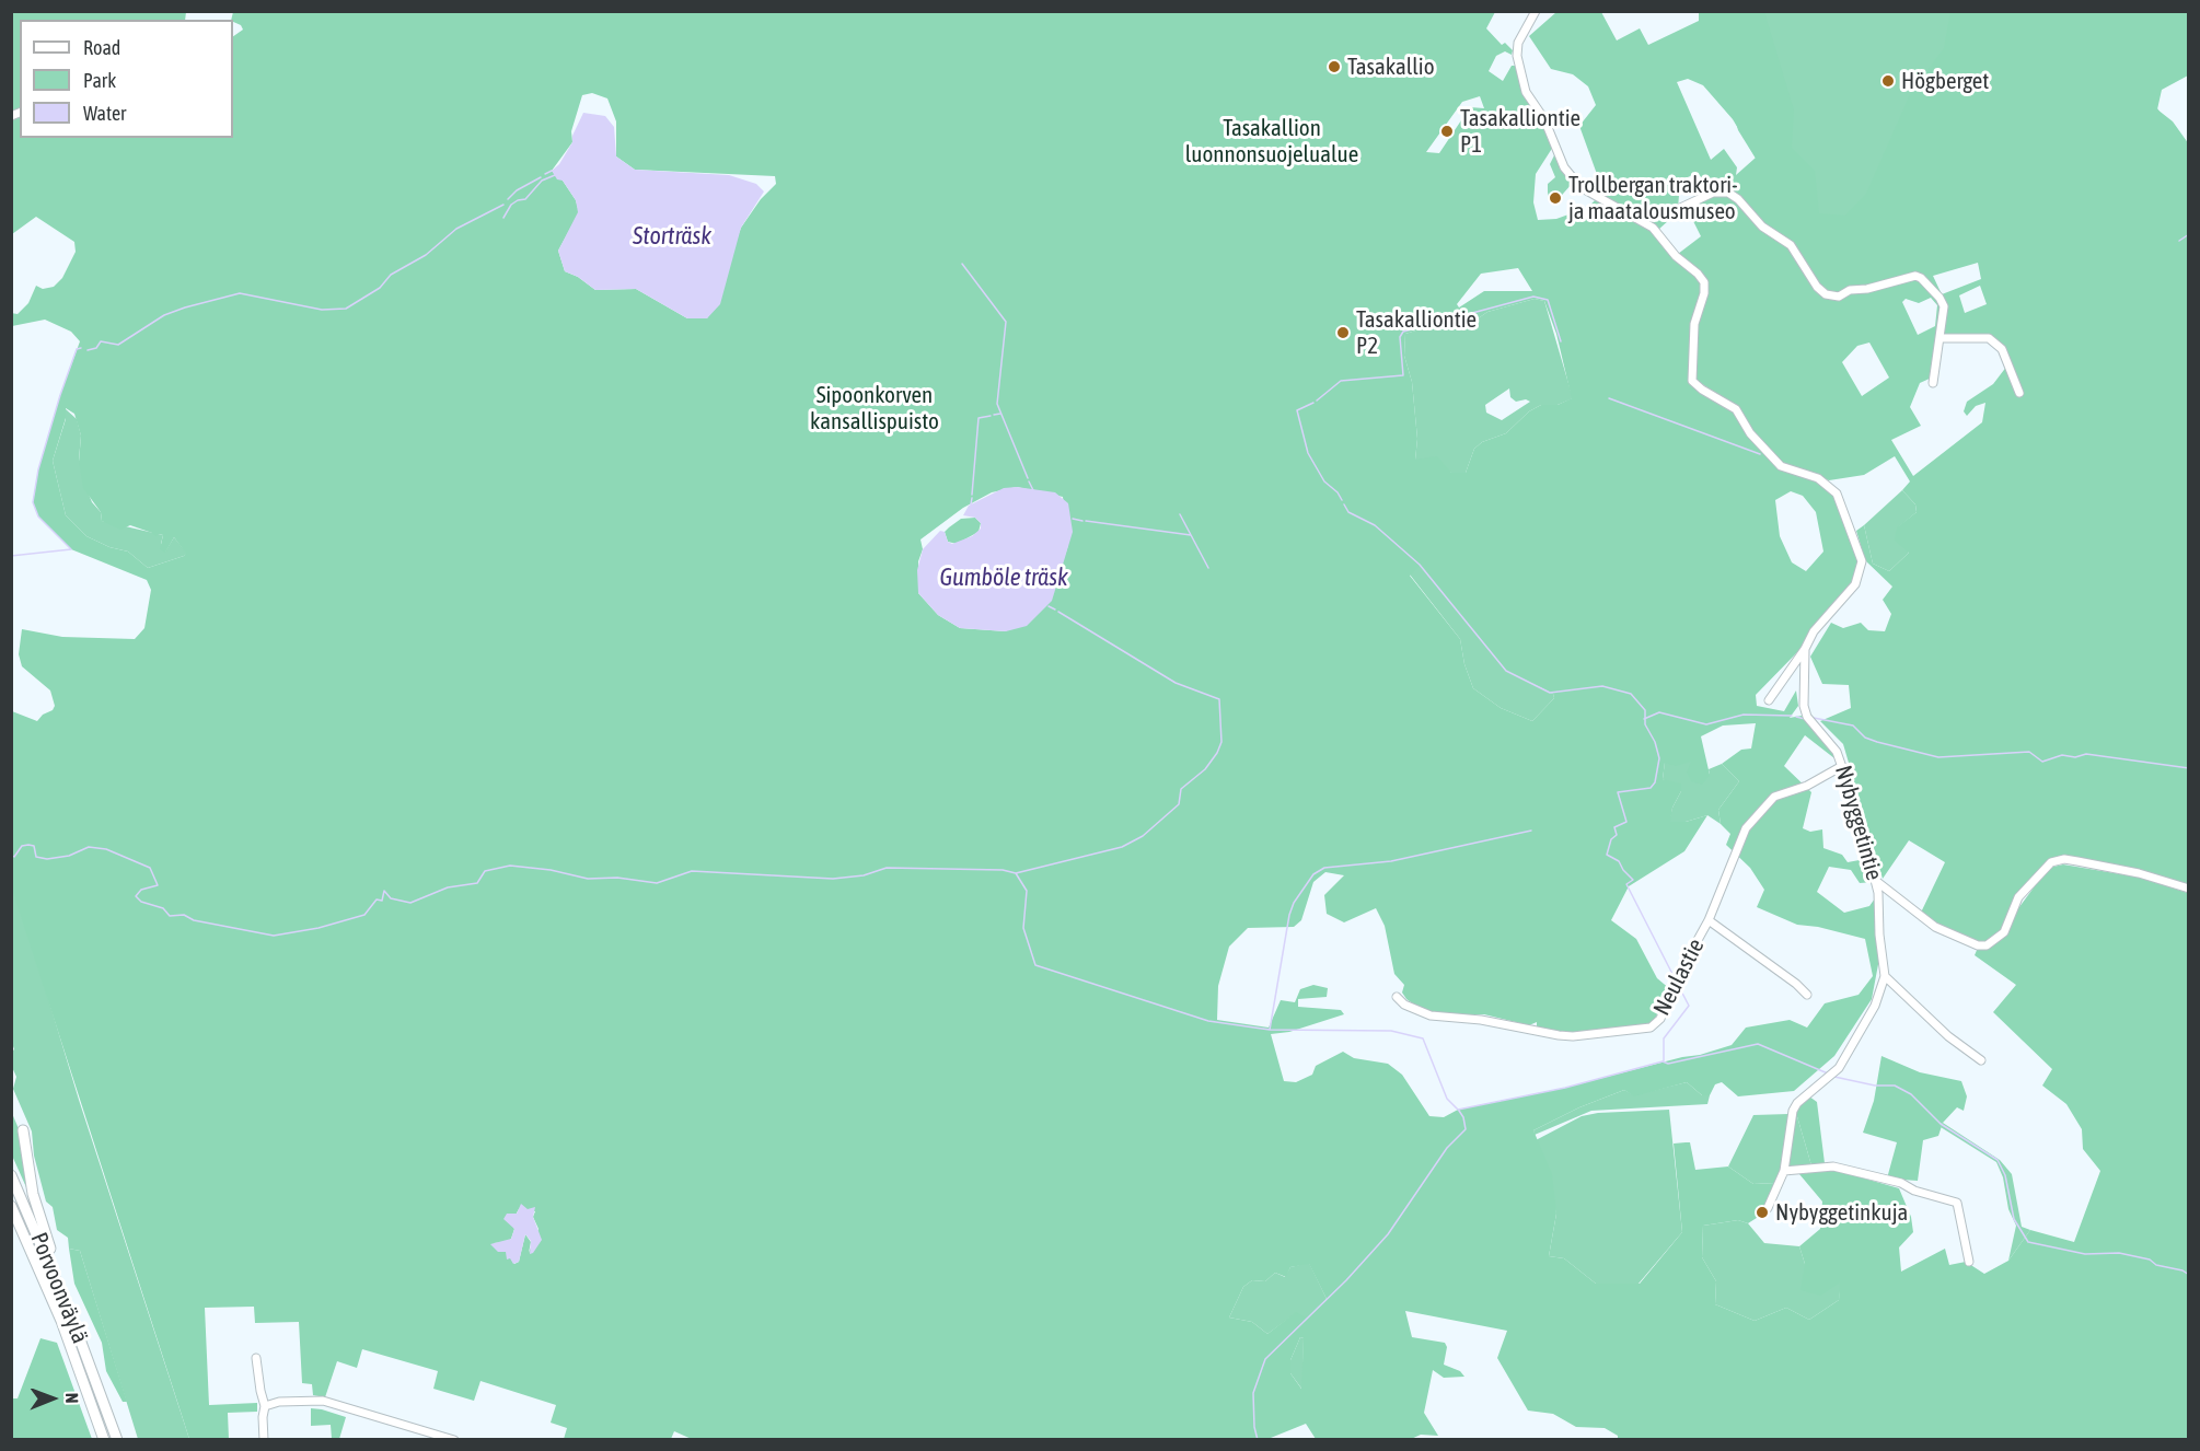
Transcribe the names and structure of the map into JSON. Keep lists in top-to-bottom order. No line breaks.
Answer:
{"streets":{"highway":["Porvoonväylä"],"street":["Nybyggetintie","Neulastie"]},"crossings":[["Nybyggetintie","Neulastie"]],"water":["Storträsk","Gumböle träsk"],"parks":["Tasakallion luonnonsuojelualue","Sipoonkorven kansallispuisto"],"places":["Tasakallio","Högberget","Tasakalliontie P1","Trollbergan traktori- ja maatalousmuseo","Tasakalliontie P2","Nybyggetinkuja"],"legend":["Road","Park","Water"],"north":"right"}
